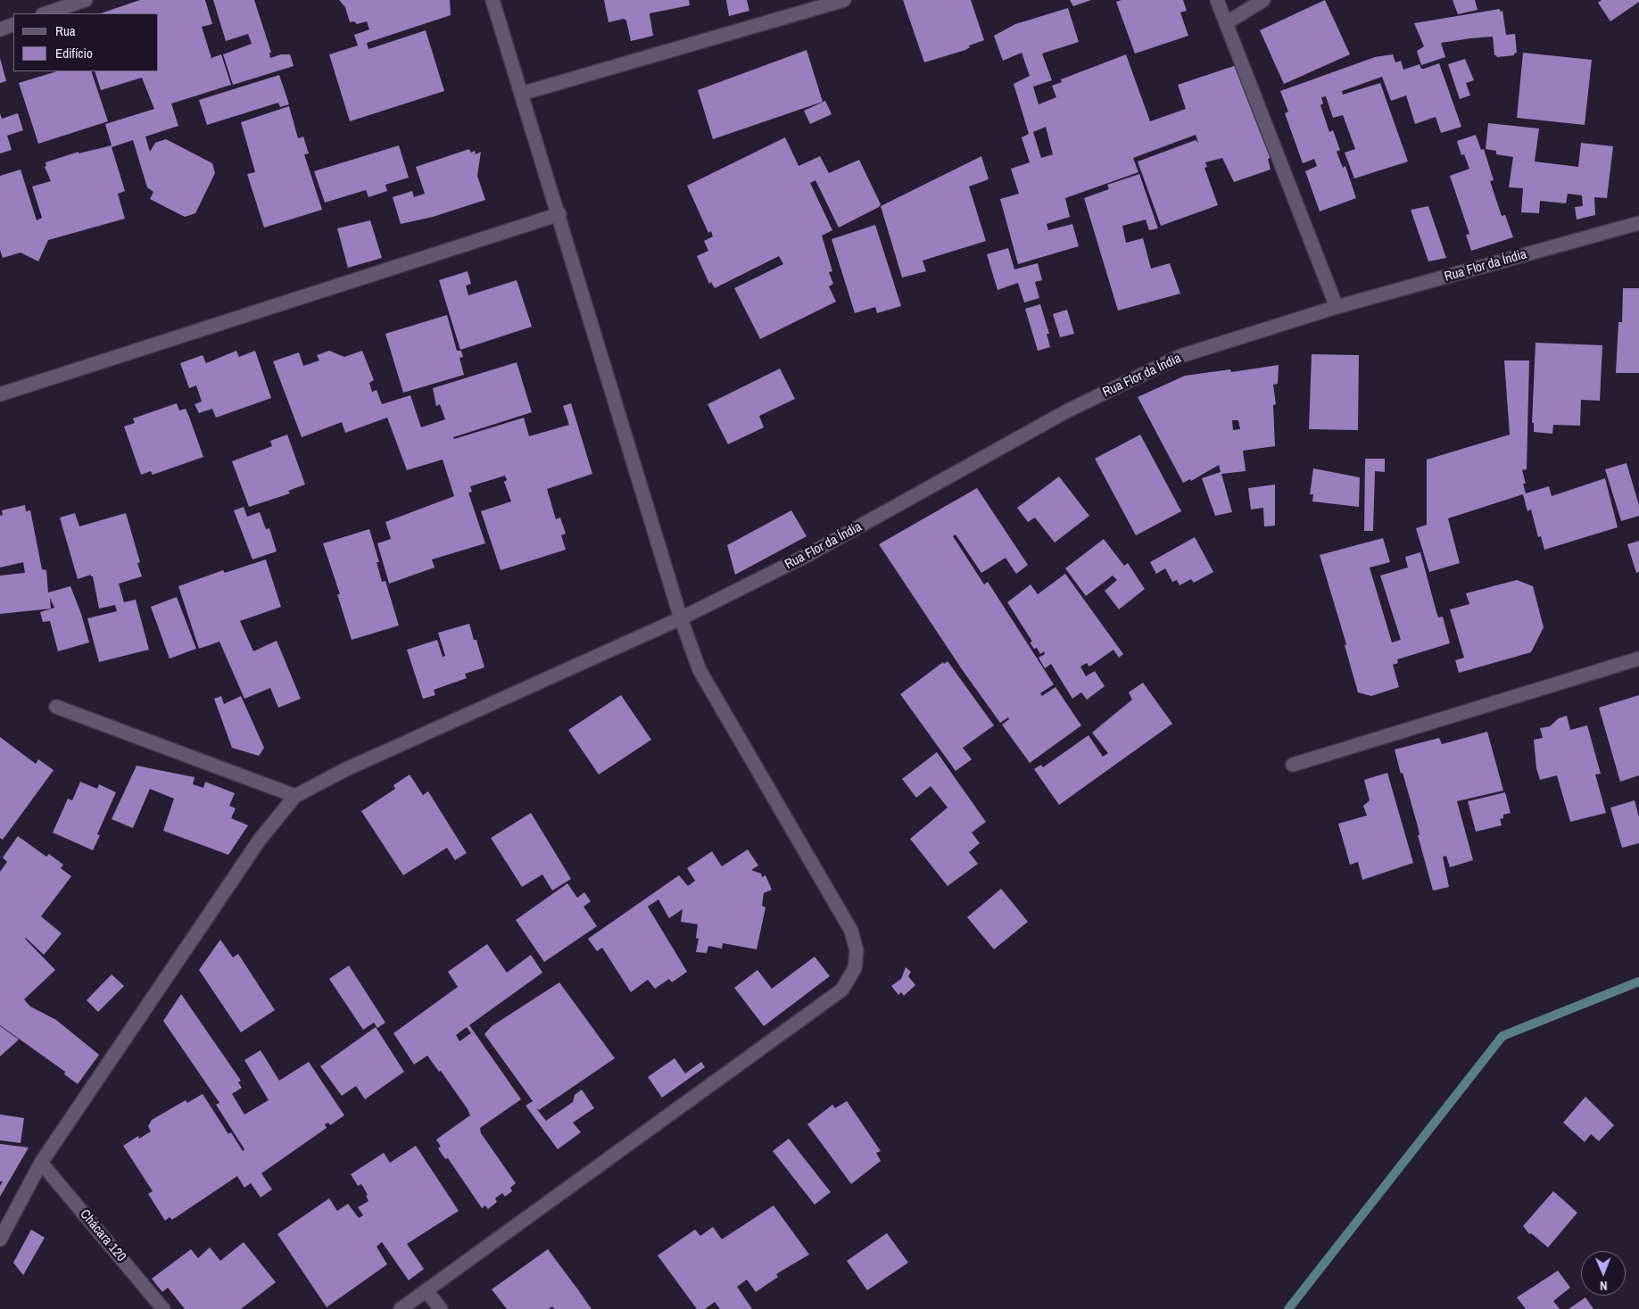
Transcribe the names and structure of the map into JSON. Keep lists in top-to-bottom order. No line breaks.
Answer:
{"streets":{"street":["Rua Flor da Índia","Chácara 120"]},"legend":["Rua","Edifício"],"north":"bottom"}
